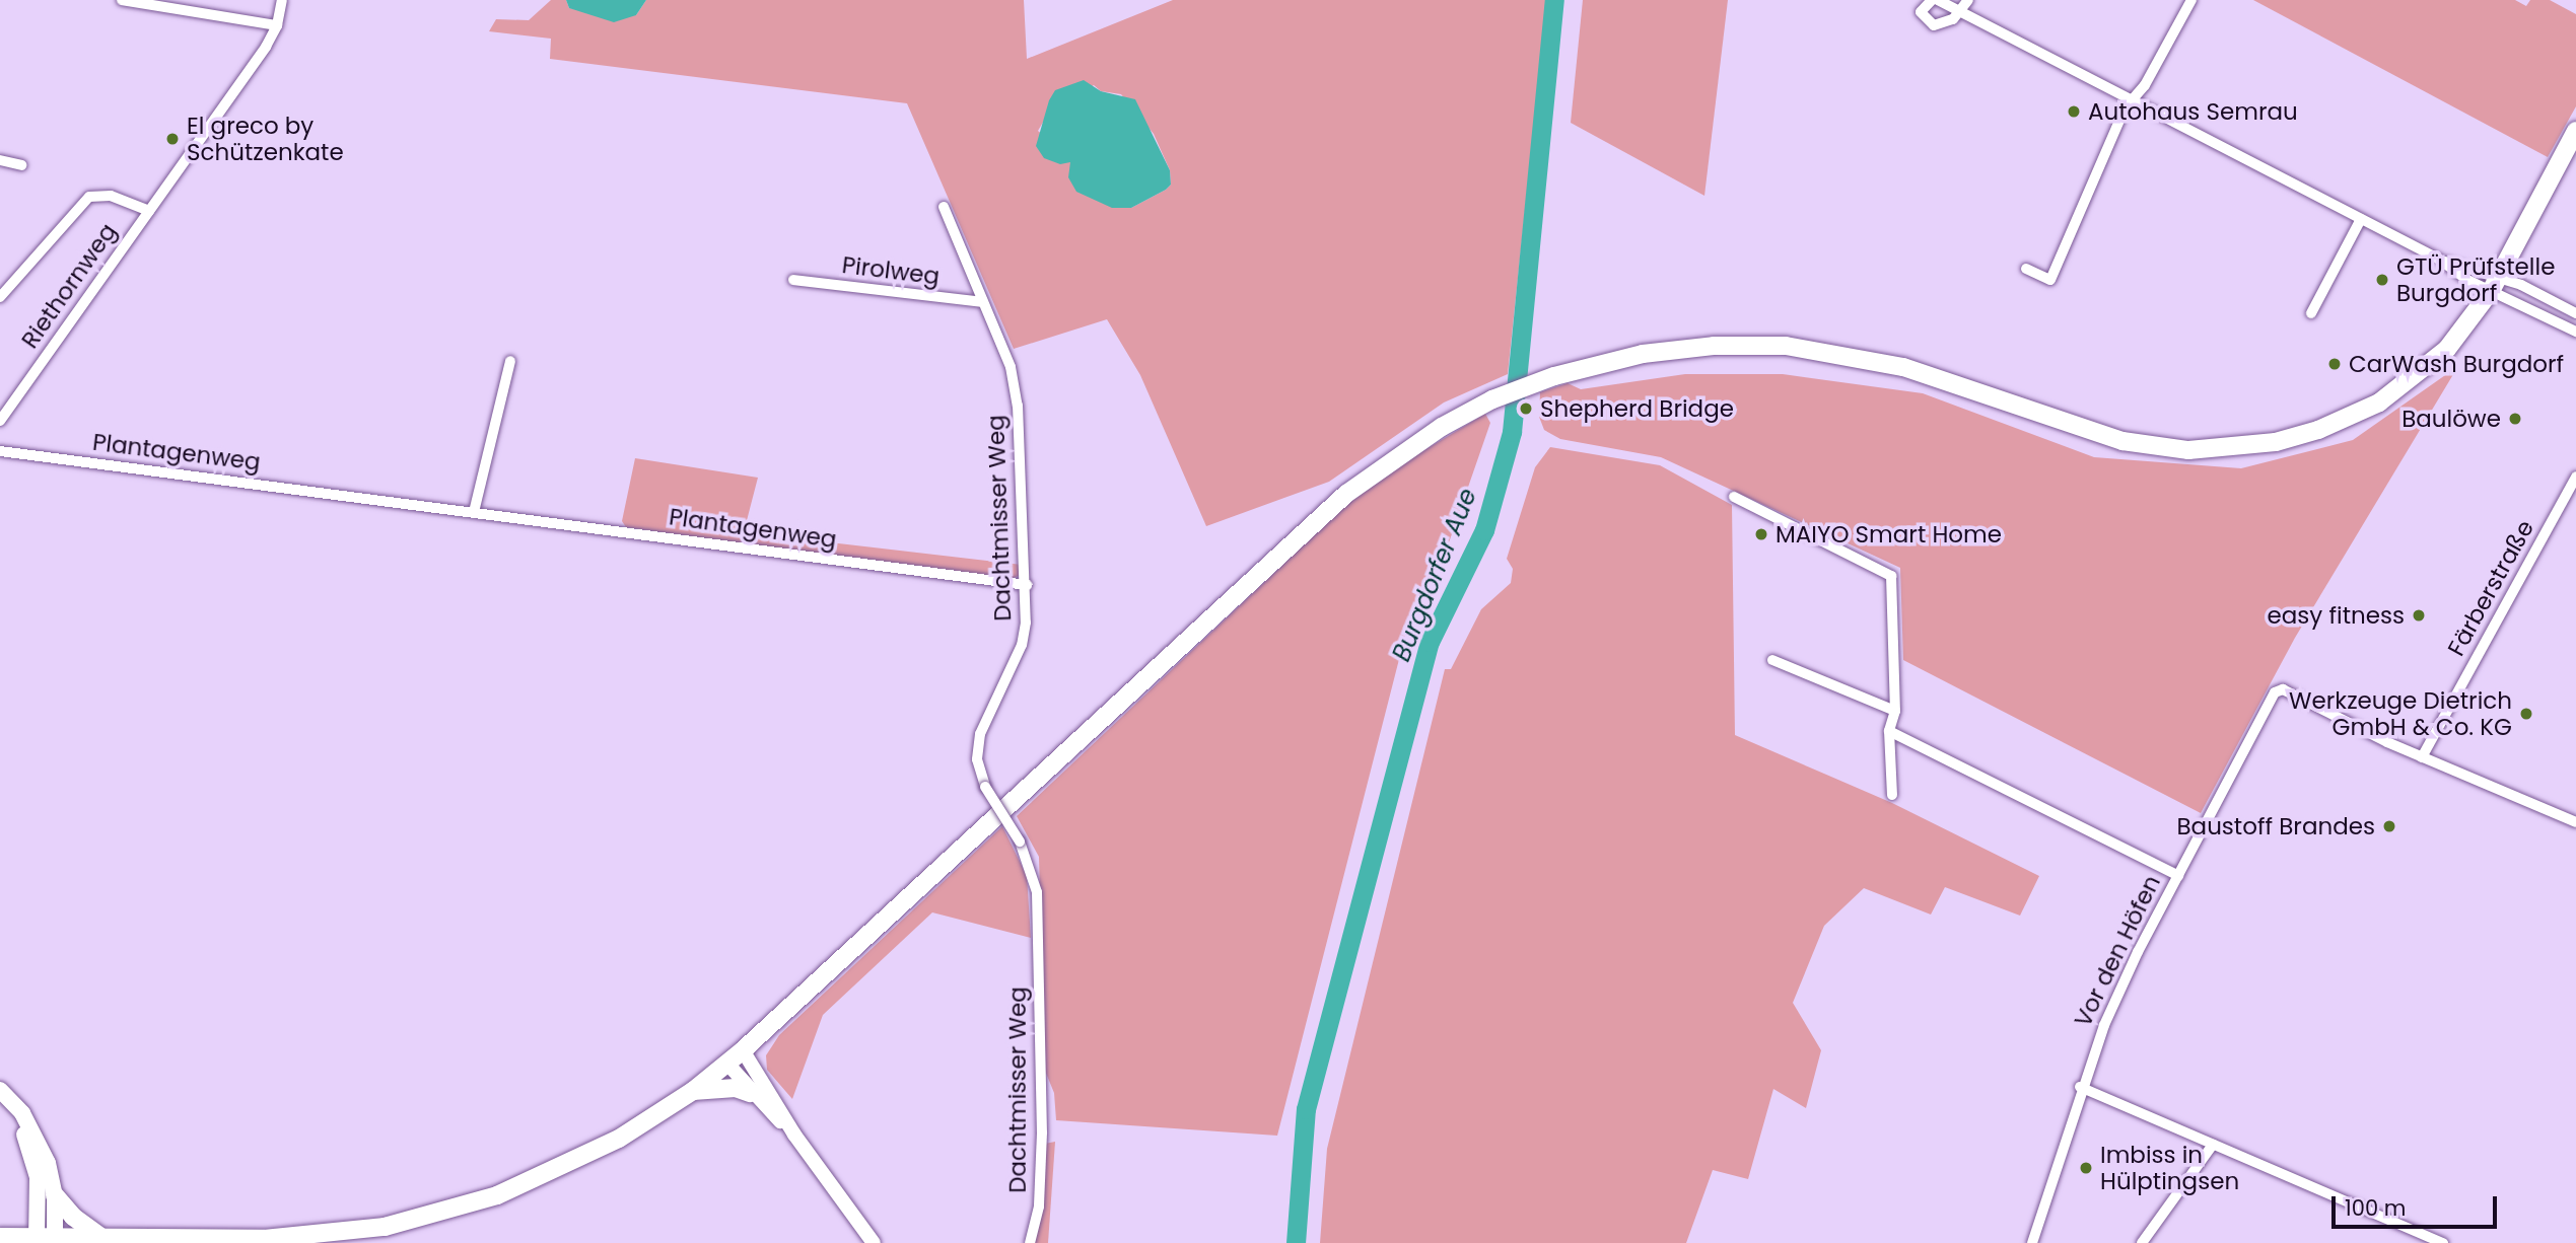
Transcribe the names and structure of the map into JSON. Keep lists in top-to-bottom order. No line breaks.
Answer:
{"streets":{"street":["Pirolweg","Riethornweg","Plantagenweg","Dachtmisser Weg","Färberstraße","Vor den Höfen"]},"crossings":[["Pirolweg","Dachtmisser Weg"],["Plantagenweg","Dachtmisser Weg"],["Färberstraße","Vor den Höfen"]],"water":["Burgdorfer Aue"],"places":["Autohaus Semrau","El greco by Schützenkate","GTÜ Prüfstelle Burgdorf","CarWash Burgdorf","Shepherd Bridge","Baulöwe","MAIYO Smart Home","easy fitness","Werkzeuge Dietrich GmbH & Co. KG","Baustoff Brandes","Imbiss in Hülptingsen"],"scale_bar":"100 m"}
